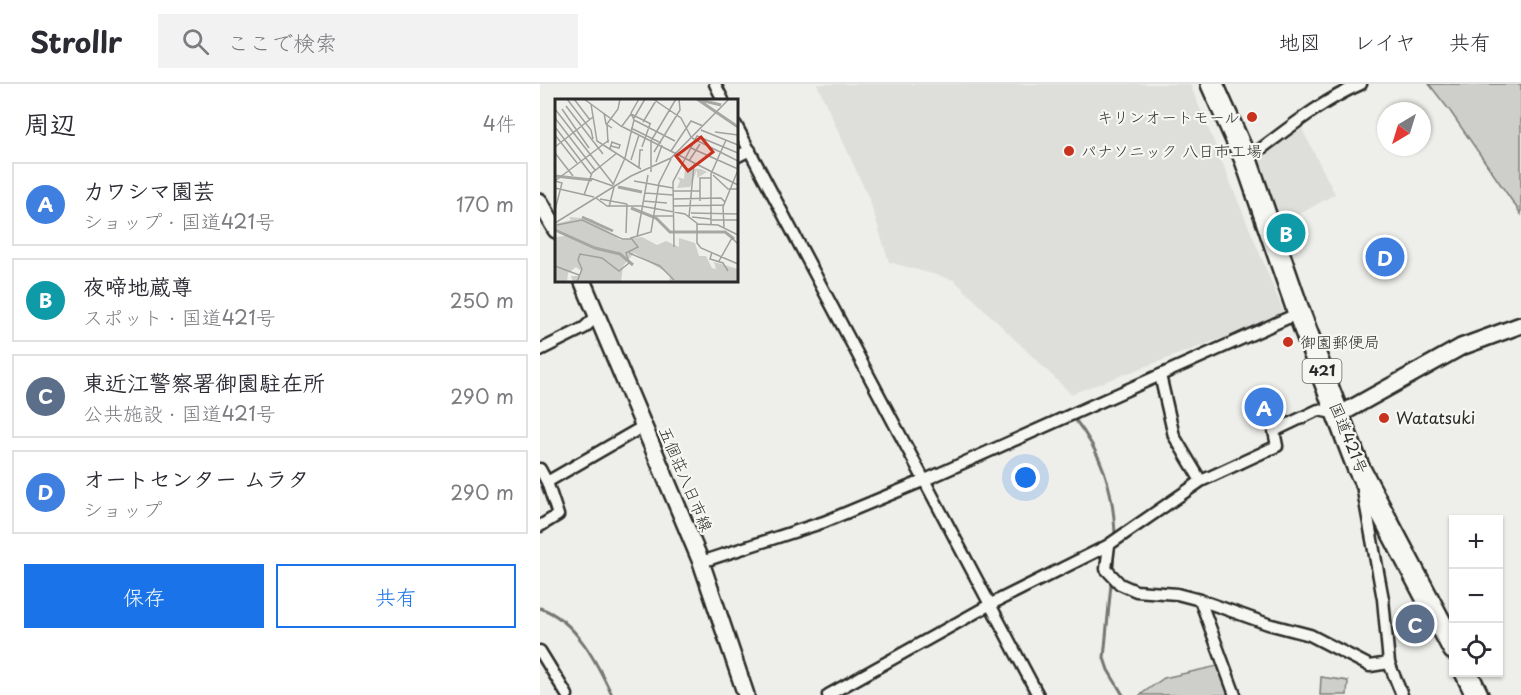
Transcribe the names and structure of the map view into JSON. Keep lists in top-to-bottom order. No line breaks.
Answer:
{"streets":{"highway":["421","国道421号"],"main road":["五個荘八日市線"]},"places":["キリンオートモール","パナソニック 八日市工場","御園郵便局","Watatsuki"],"north":"bottom left","page":{"header":"Strollr","search":"ここで検索","nav":["地図","レイヤ","共有"],"heading":["周辺","4件"],"list":[{"mark":"A","name":"カワシマ園芸","note":"ショップ · 国道421号","value":"170 m"},{"mark":"B","name":"夜啼地蔵尊","note":"スポット · 国道421号","value":"250 m"},{"mark":"C","name":"東近江警察署御園駐在所","note":"公共施設 · 国道421号","value":"290 m"},{"mark":"D","name":"オートセンター ムラタ","note":"ショップ","value":"290 m"}],"pins":["B","D","A","C"],"map_buttons":["+","−"],"buttons":["保存","共有"]}}
